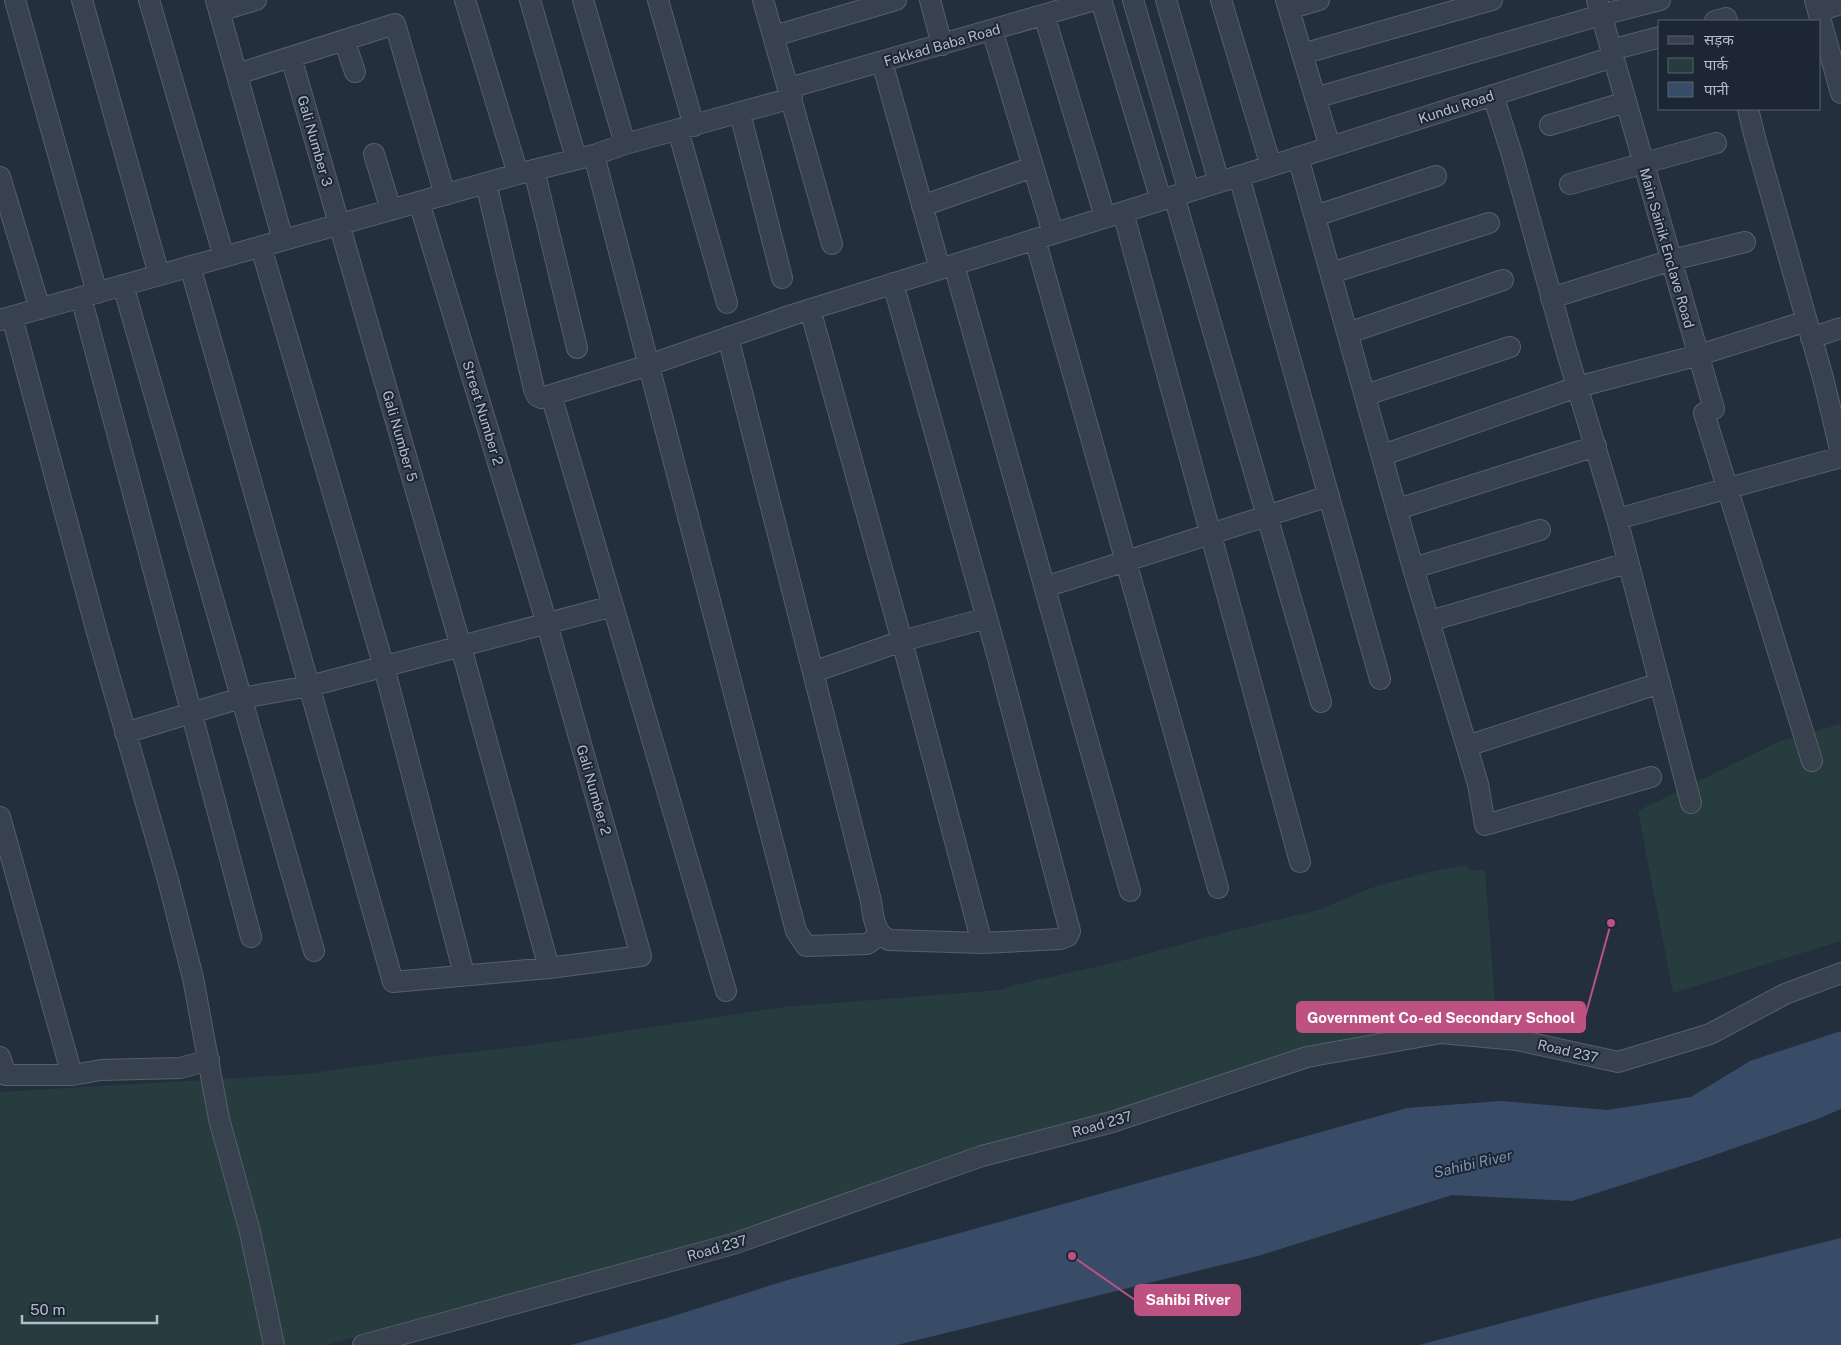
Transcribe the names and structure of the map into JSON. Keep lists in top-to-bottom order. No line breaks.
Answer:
{"streets":{"street":["Fakkad Baba Road","Kundu Road","Gali Number 3","Main Sainik Enclave Road","Street Number 2","Gali Number 5","Gali Number 2","Road 237"]},"crossings":[["Fakkad Baba Road","Gali Number 3"],["Fakkad Baba Road","Street Number 2"],["Fakkad Baba Road","Gali Number 5"],["Kundu Road","Main Sainik Enclave Road"],["Gali Number 3","Gali Number 5"],["Street Number 2","Gali Number 2"],["Gali Number 5","Gali Number 2"]],"water":["Sahibi River"],"places":["Government Co-ed Secondary School","Sahibi River"],"legend":["सड़क","पार्क","पानी"],"scale_bar":"50 m"}
